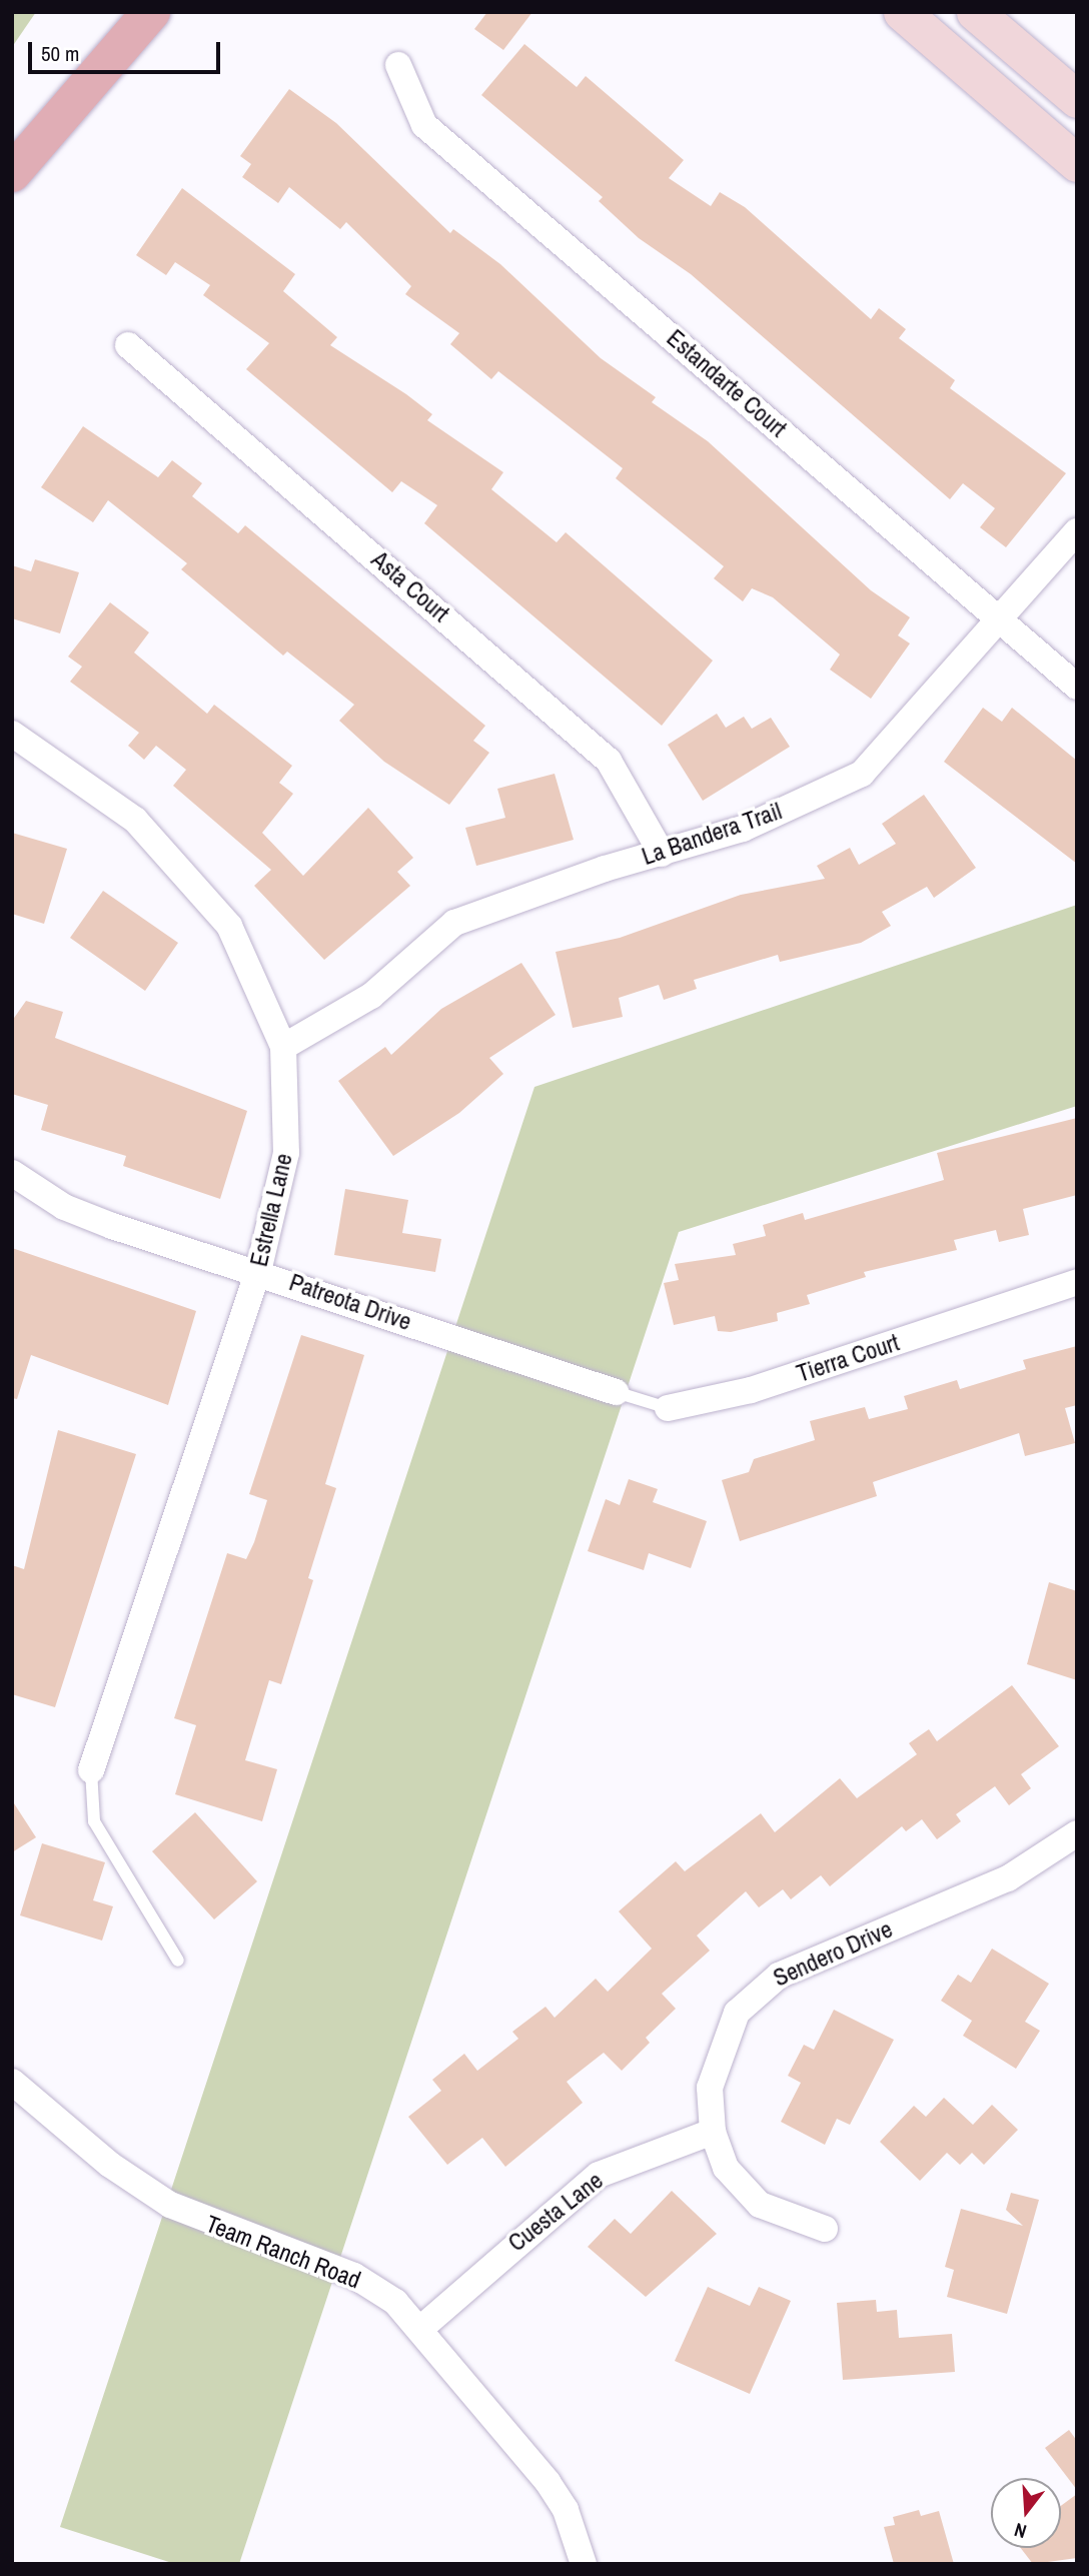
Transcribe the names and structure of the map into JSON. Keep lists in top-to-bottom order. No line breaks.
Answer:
{"streets":{"street":["Estandarte Court","Asta Court","La Bandera Trail","Estrella Lane","Patreota Drive","Tierra Court","Sendero Drive","Cuesta Lane","Team Ranch Road"]},"crossings":[["Estandarte Court","La Bandera Trail"],["Asta Court","La Bandera Trail"],["La Bandera Trail","Estrella Lane"],["Estrella Lane","Patreota Drive"],["Patreota Drive","Tierra Court"],["Sendero Drive","Cuesta Lane"],["Cuesta Lane","Team Ranch Road"]],"scale_bar":"50 m","north":"bottom"}
